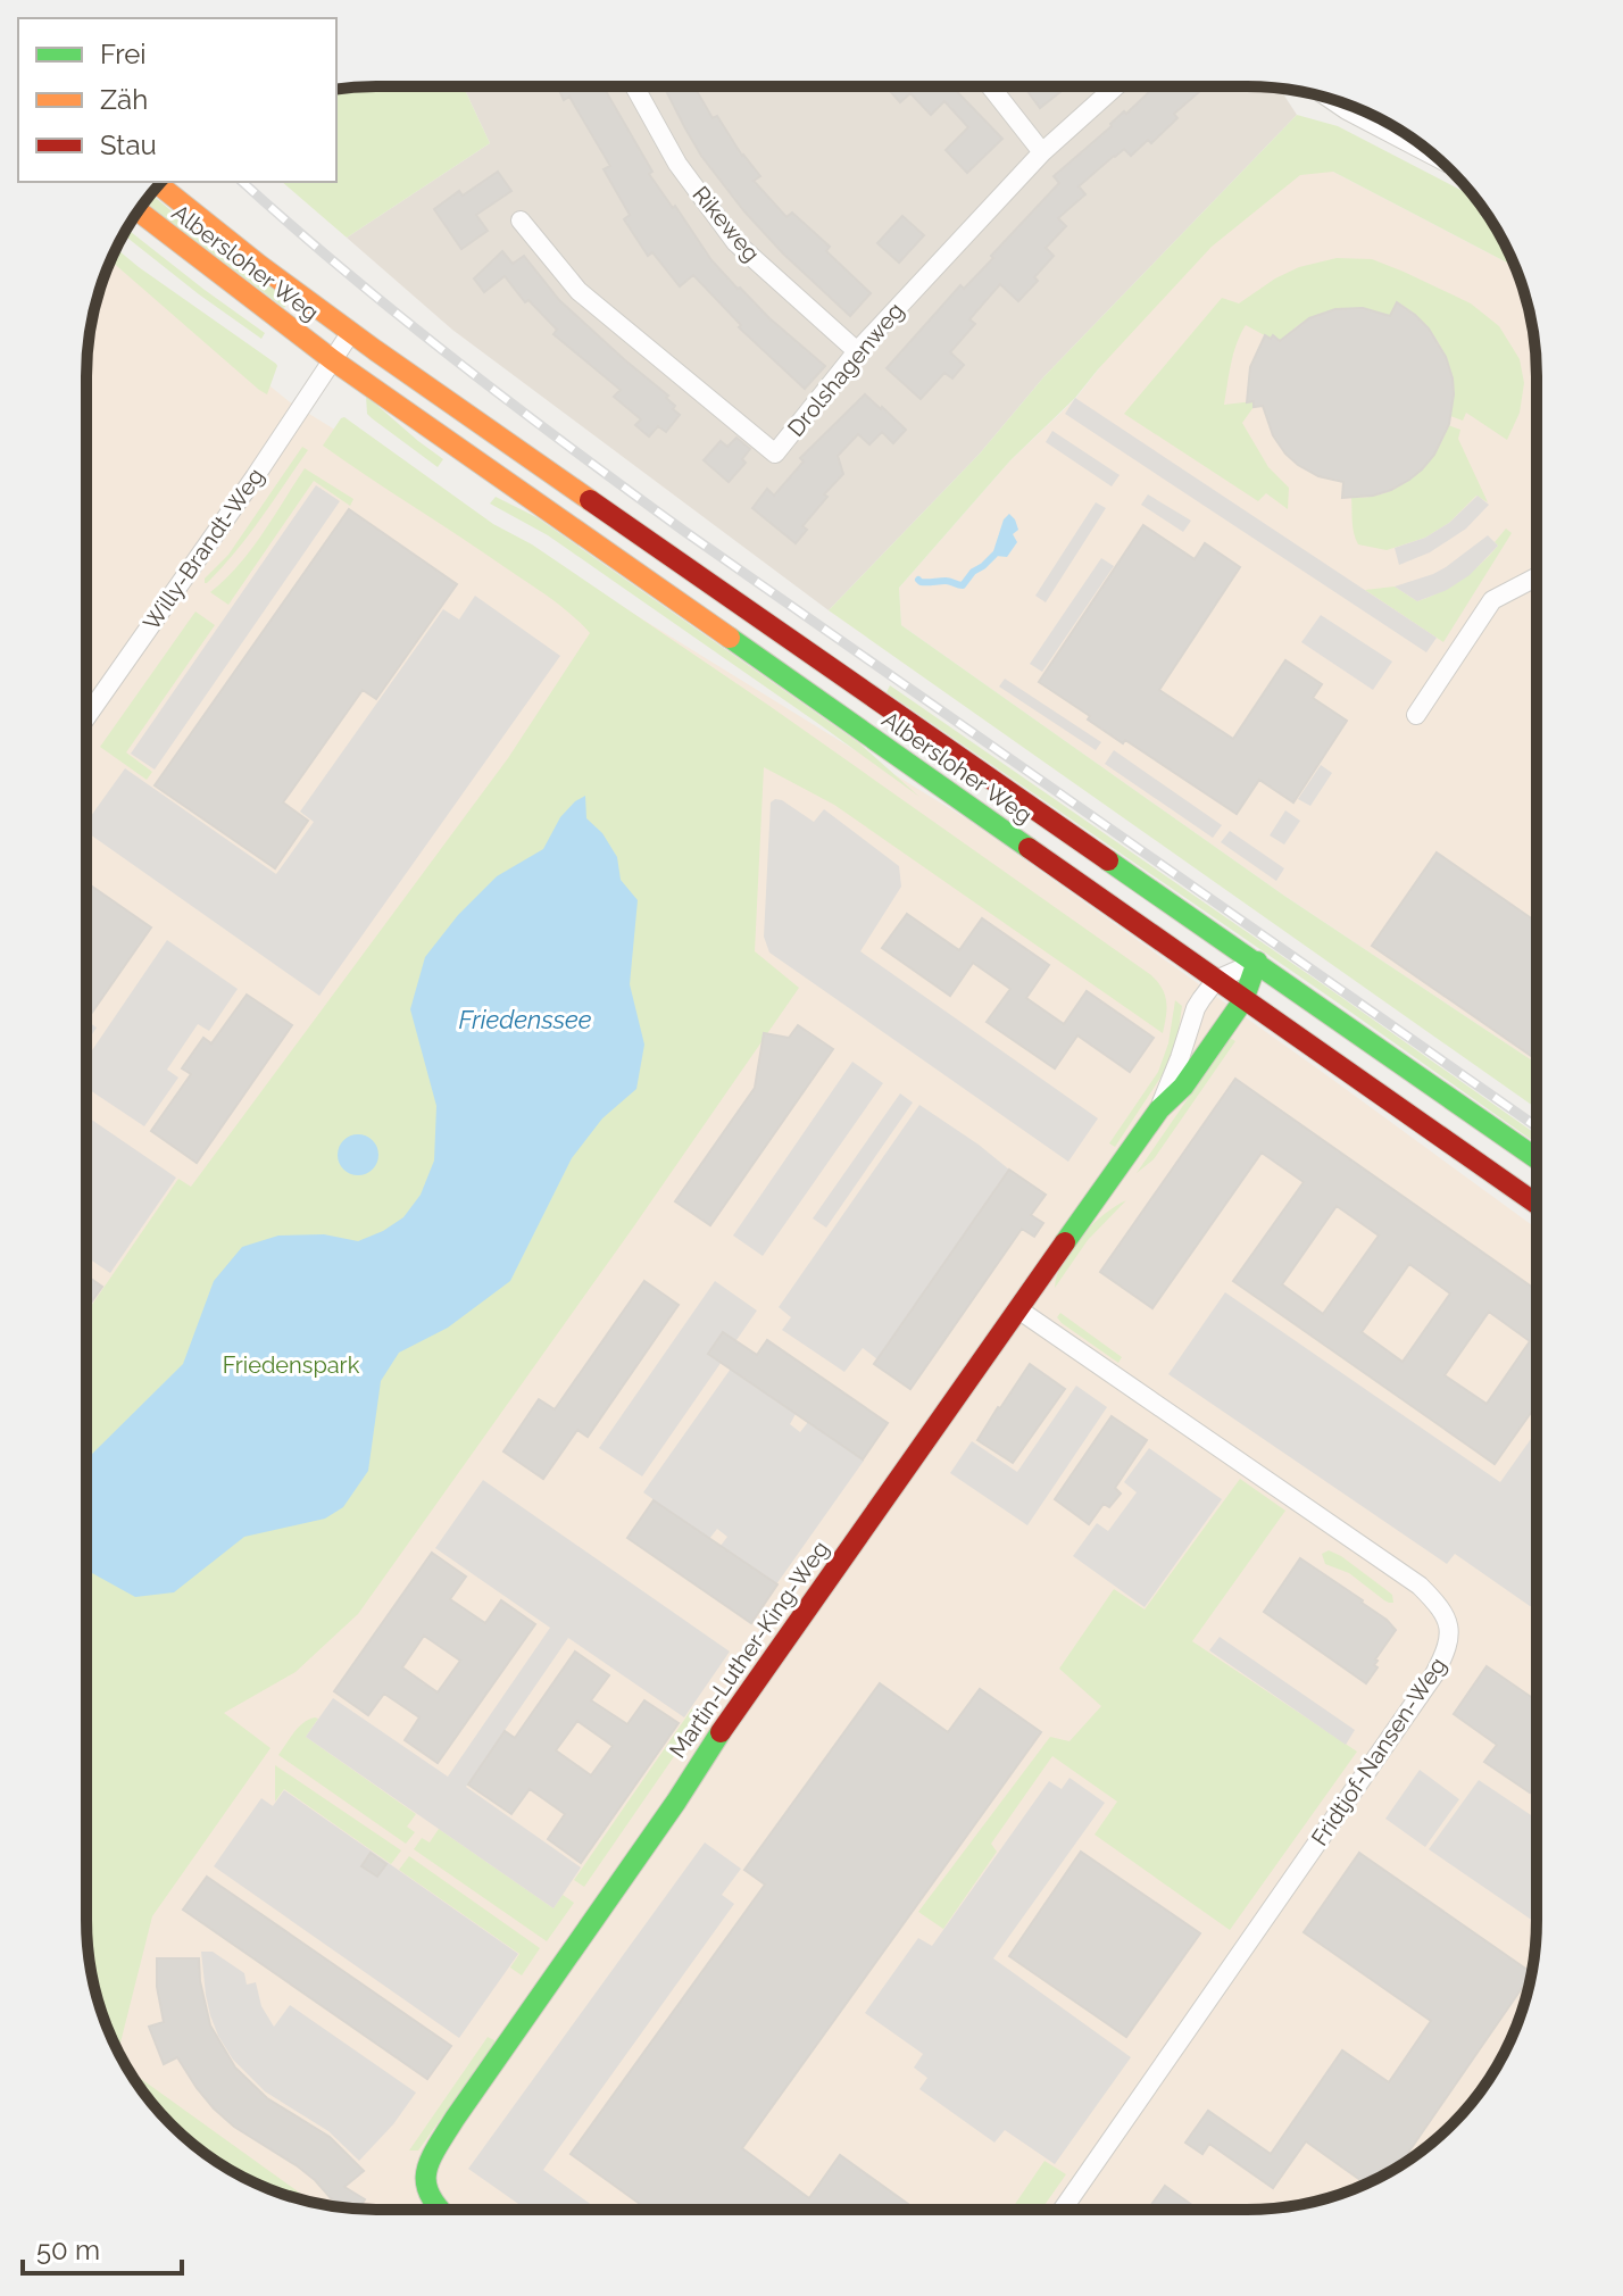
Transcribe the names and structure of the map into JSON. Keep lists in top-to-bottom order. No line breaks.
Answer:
{"streets":{"main road":["Albersloher Weg","Martin-Luther-King-Weg"],"street":["Rikeweg","Drolshagenweg","Willy-Brandt-Weg","Fridtjof-Nansen-Weg"]},"crossings":[["Rikeweg","Drolshagenweg"],["Albersloher Weg","Willy-Brandt-Weg"],["Albersloher Weg","Martin-Luther-King-Weg"],["Martin-Luther-King-Weg","Fridtjof-Nansen-Weg"]],"water":["Friedenssee"],"parks":["Friedenspark"],"legend":["Frei","Zäh","Stau"],"scale_bar":"50 m"}
